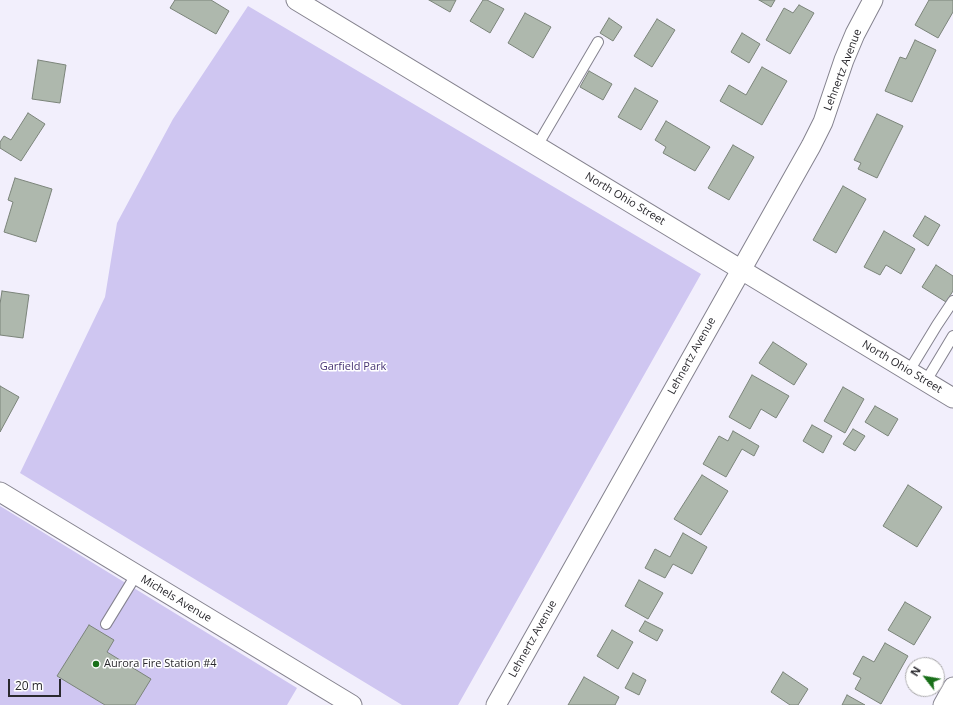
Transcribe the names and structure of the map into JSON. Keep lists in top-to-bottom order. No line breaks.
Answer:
{"streets":{"street":["Lehnertz Avenue","North Ohio Street","Michels Avenue"]},"crossings":[["Lehnertz Avenue","North Ohio Street"]],"parks":["Garfield Park"],"places":["Aurora Fire Station #4"],"scale_bar":"20 m","north":"top left"}
